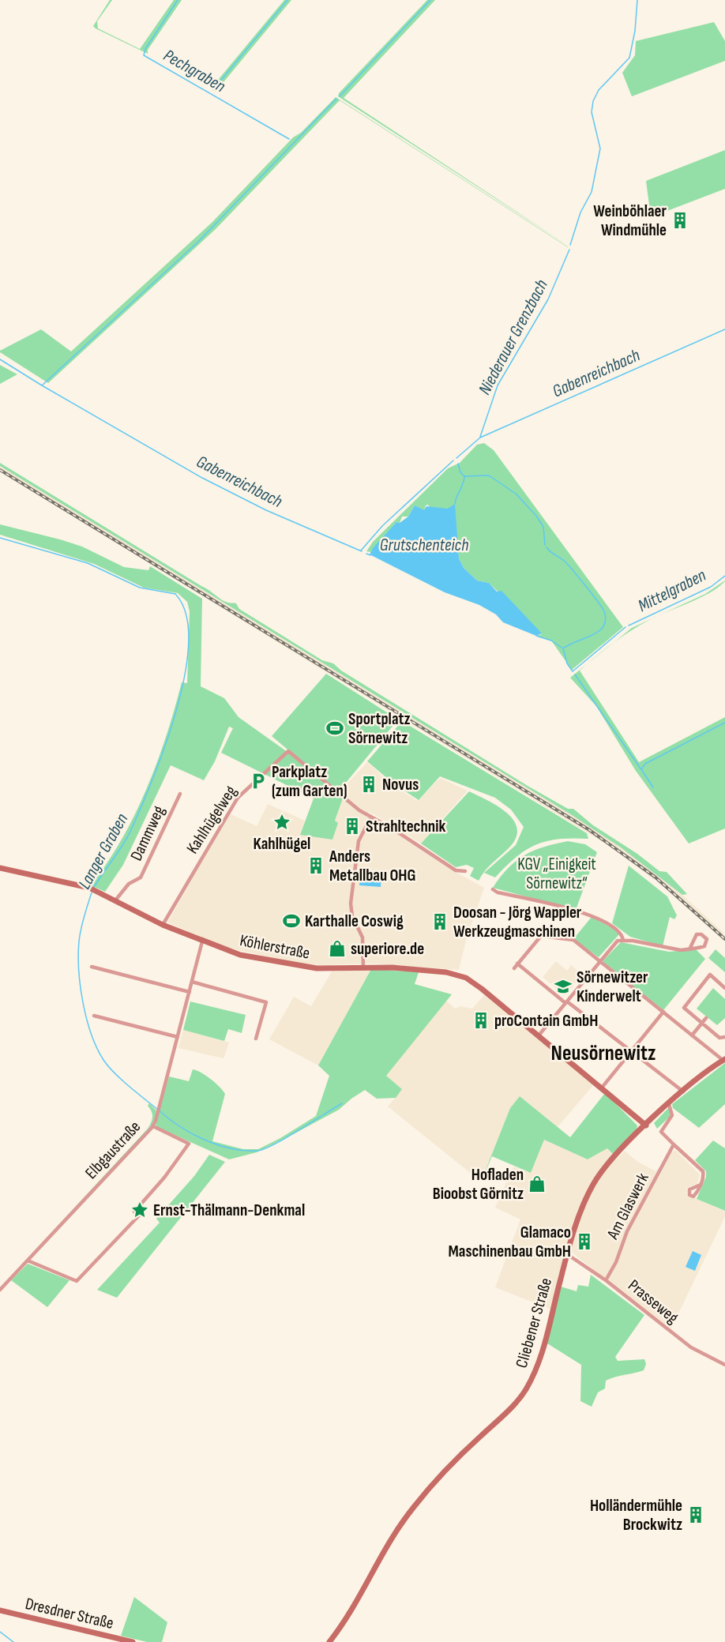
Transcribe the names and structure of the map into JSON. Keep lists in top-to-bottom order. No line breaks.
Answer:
{"streets":{"street":["Kahlhügelweg","Dammweg","Köhlerstraße","Elbgaustraße","Am Glaswerk","Prasseweg","Cliebener Straße","Dresdner Straße"]},"crossings":[["Kahlhügelweg","Köhlerstraße"],["Dammweg","Köhlerstraße"],["Köhlerstraße","Elbgaustraße"],["Köhlerstraße","Cliebener Straße"],["Am Glaswerk","Prasseweg"],["Prasseweg","Cliebener Straße"]],"districts":["Neusörnewitz"],"water":["Pechgraben","Niederauer Grenzbach","Gabenreichbach","Grutschenteich","Mittelgraben","Langer Graben"],"parks":["KGV „Einigkeit Sörnewitz“"],"places":{"building":["Weinböhlaer Windmühle","Novus","Strahltechnik","Anders Metallbau OHG","Doosan - Jörg Wappler Werkzeugmaschinen","proContain GmbH","Glamaco Maschinenbau GmbH","Holländermühle Brockwitz"],"sports":["Sportplatz Sörnewitz","Karthalle Coswig"],"parking":["Parkplatz (zum Garten)"],"place":["Kahlhügel","Ernst-Thälmann-Denkmal"],"shop":["superiore.de","Hofladen Bioobst Görnitz"],"school or university":["Sörnewitzer Kinderwelt"]}}
